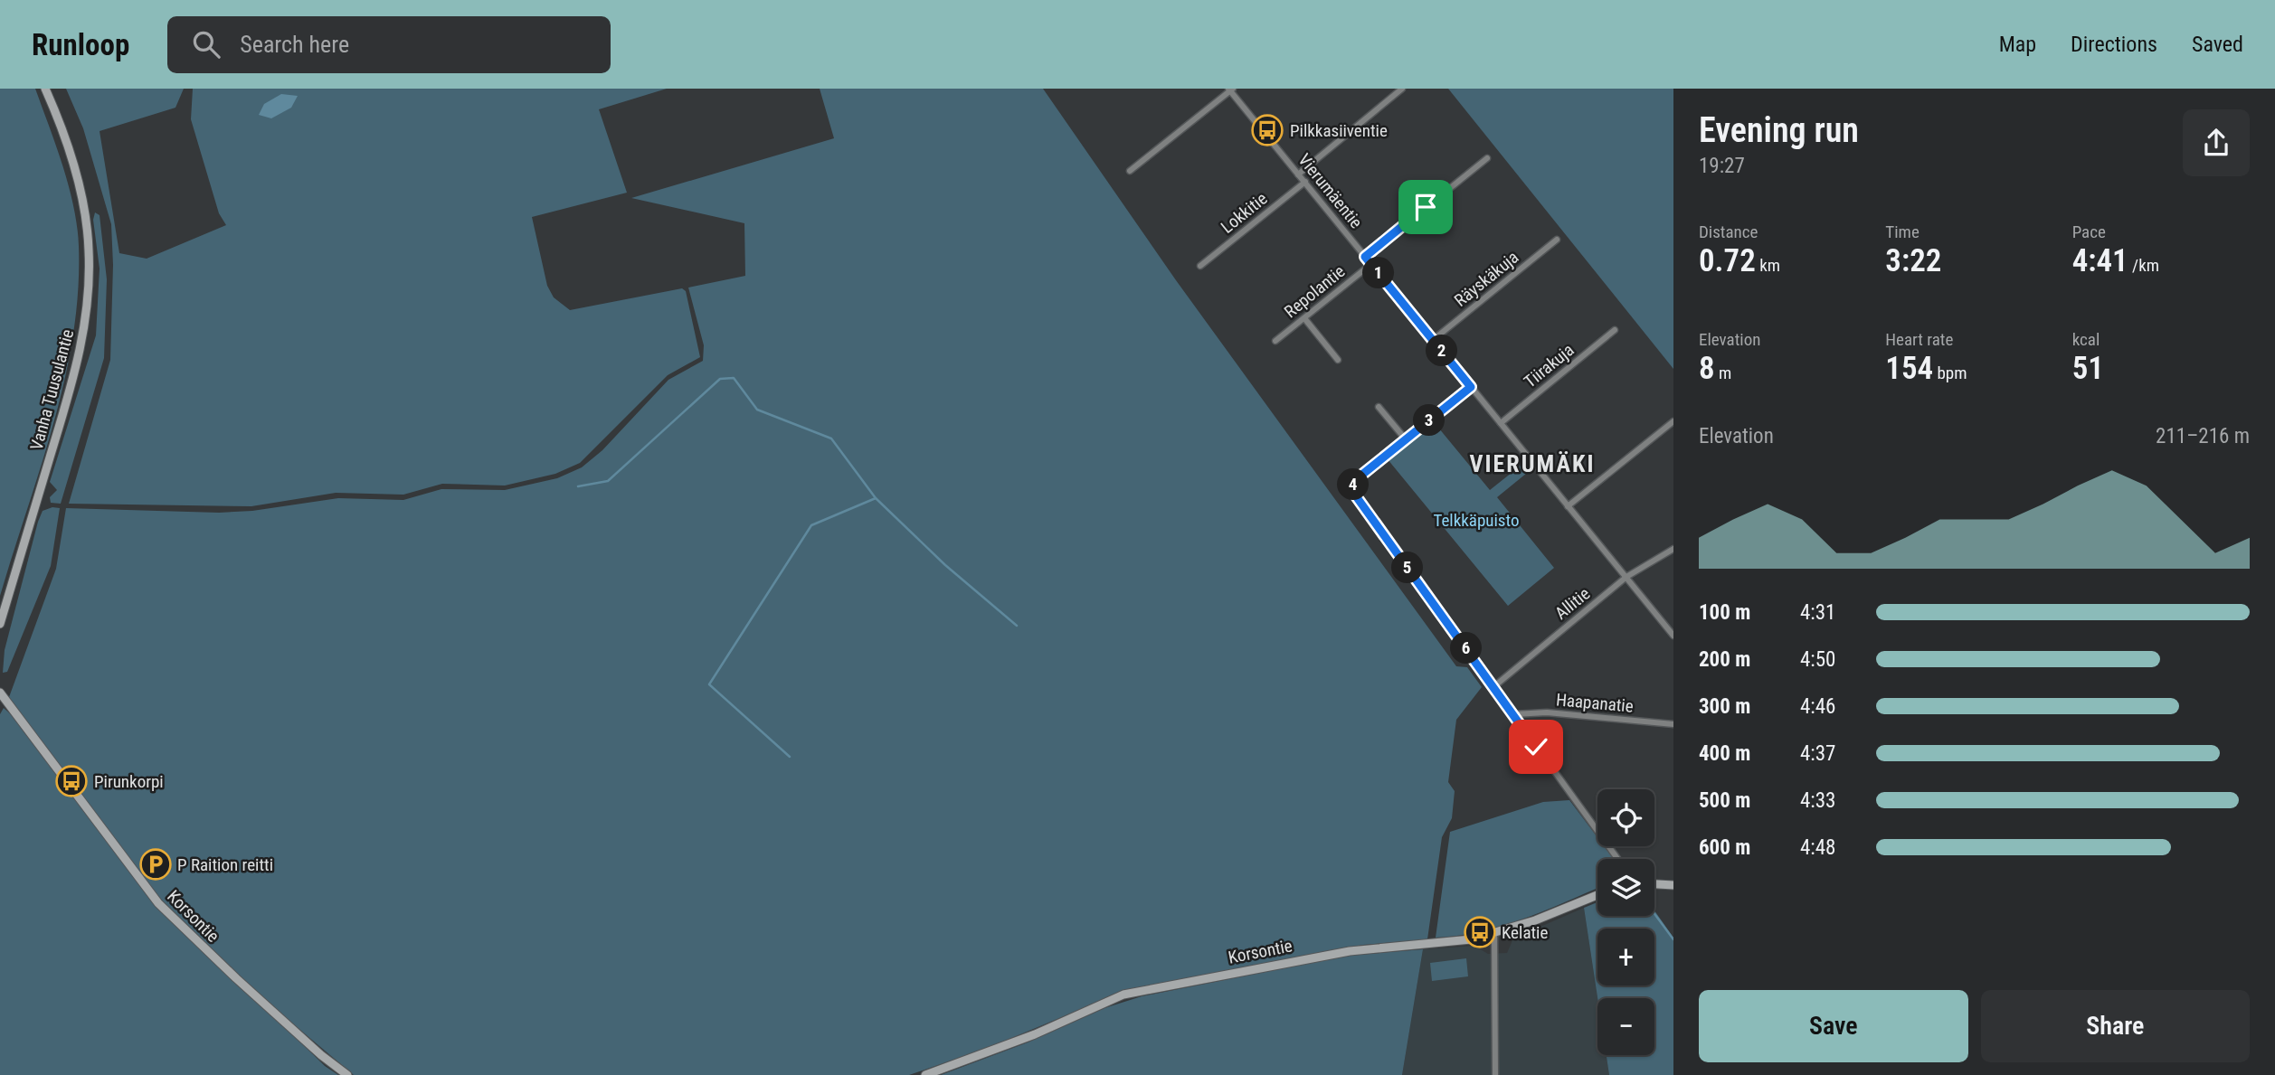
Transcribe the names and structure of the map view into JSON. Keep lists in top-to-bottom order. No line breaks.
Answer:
{"streets":{"main road":["Vanha Tuusulantie","Korsontie"],"street":["Vierumäentie","Lokkitie","Räyskäkuja","Repolantie","Tiirakuja","Allitie","Haapanatie"]},"crossings":[["Vierumäentie","Lokkitie"],["Vierumäentie","Räyskäkuja"],["Vierumäentie","Repolantie"],["Vierumäentie","Tiirakuja"],["Vierumäentie","Allitie"]],"districts":["VIERUMÄKI"],"parks":["Telkkäpuisto"],"places":{"bus stop":["Pilkkasiiventie","Pirunkorpi","Kelatie"],"parking":["P Raition reitti"]},"page":{"header":"Runloop","search":"Search here","nav":["Map","Directions","Saved"],"heading":["Evening run","19:27"],"stats":[["Distance","0.72 km"],["Time","3:22"],["Pace","4:41 /km"],["Elevation","8 m"],["Heart rate","154 bpm"],["kcal","51"]],"pins":["1","2","3","4","5","6"],"chart":["Elevation","211–216 m"],"list":[{"name":"100 m","note":"4:31"},{"name":"200 m","note":"4:50"},{"name":"300 m","note":"4:46"},{"name":"400 m","note":"4:37"},{"name":"500 m","note":"4:33"},{"name":"600 m","note":"4:48"}],"map_buttons":["+","−"],"buttons":["Save","Share"]}}
